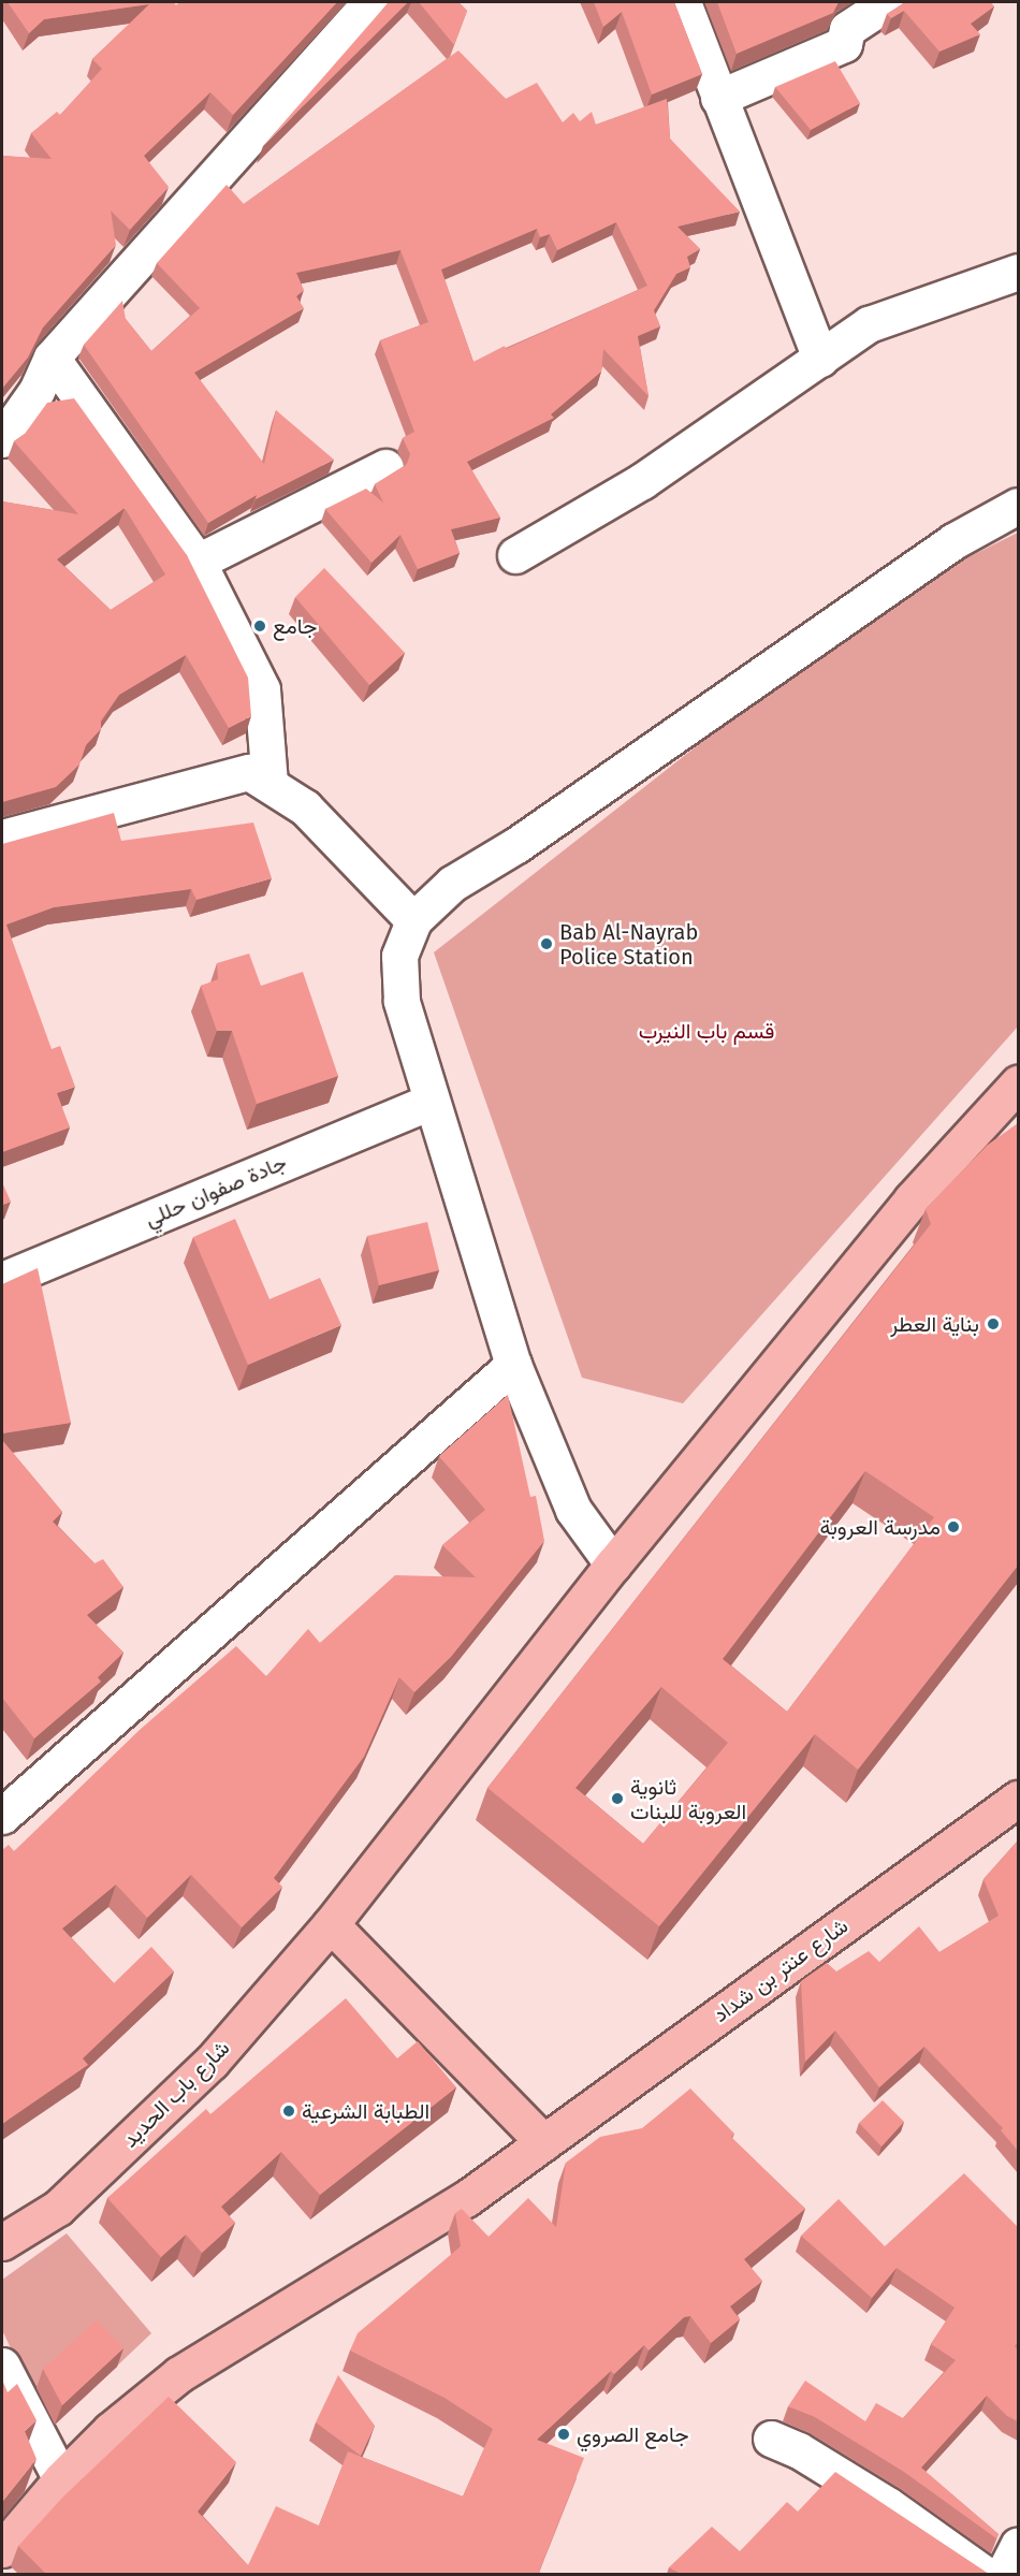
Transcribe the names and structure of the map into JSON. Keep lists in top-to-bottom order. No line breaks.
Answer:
{"streets":{"main road":["شارع عنتر بن شداد","شارع باب الحديد"],"street":["جادة صفوان حللي"]},"parks":["قسم باب النيرب"],"places":["جامع","Bab Al-Nayrab Police Station","بناية العطر","مدرسة العروبة","ثانوية العروبة للبنات","الطبابة الشرعية","جامع الصروي"]}
